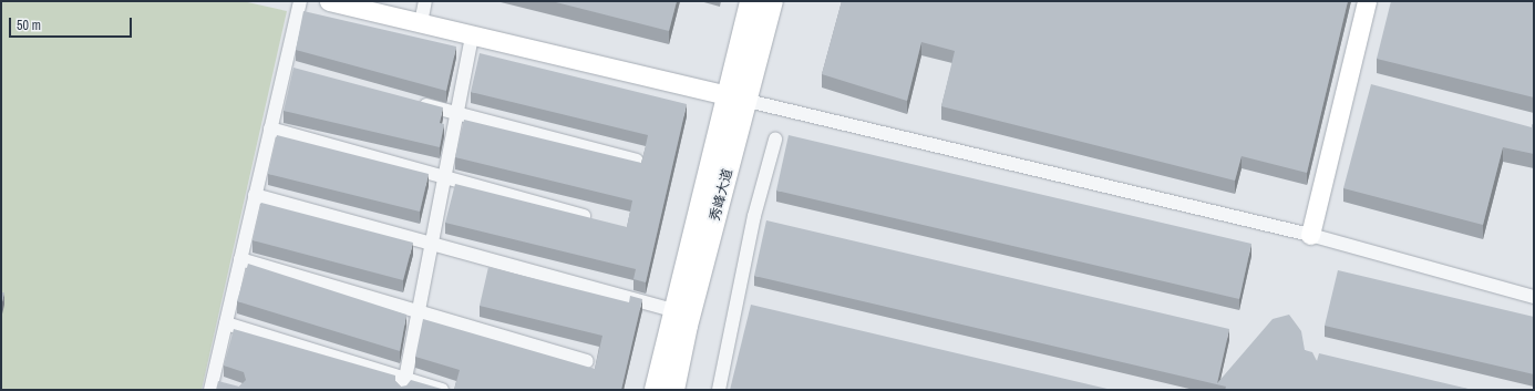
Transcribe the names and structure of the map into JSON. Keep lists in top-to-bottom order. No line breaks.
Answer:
{"streets":{"main road":["秀峰大道"]},"scale_bar":"50 m"}
